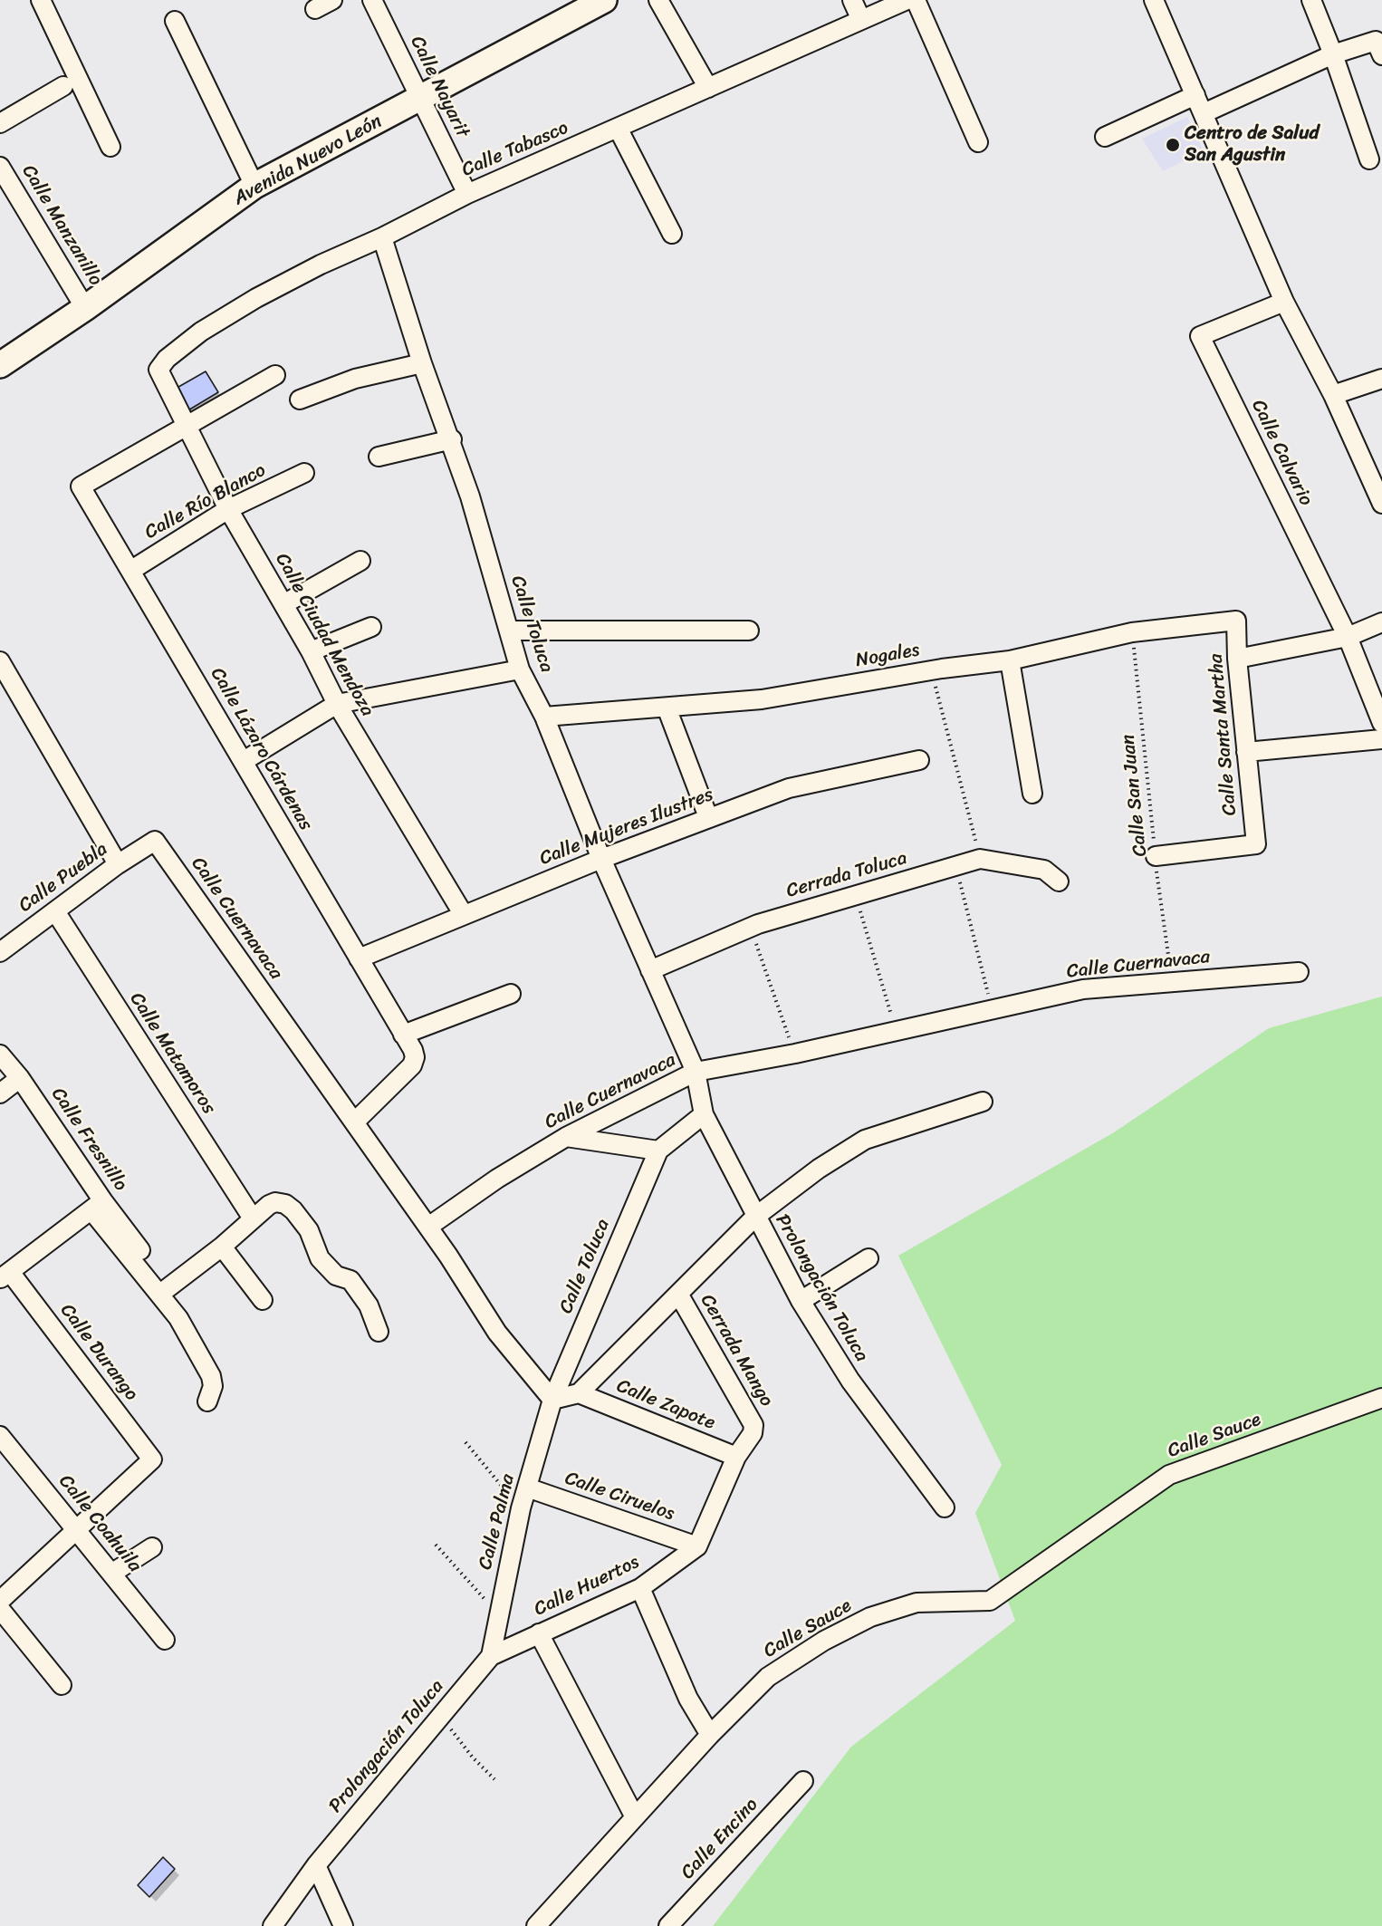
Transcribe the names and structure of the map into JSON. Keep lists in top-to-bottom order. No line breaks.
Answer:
{"streets":{"main road":["Avenida Nuevo León"],"street":["Calle Nayarit","Calle Tabasco","Calle Manzanillo","Calle Calvario","Calle Río Blanco","Calle Toluca","Calle Ciudad Mendoza","Nogales","Calle Santa Martha","Calle Lázaro Cárdenas","Calle Mujeres Ilustres","Cerrada Toluca","Calle Puebla","Calle Cuernavaca","Calle Matamoros","Calle Fresnillo","Prolongación Toluca","Cerrada Mango","Calle Durango","Calle Zapote","Calle Sauce","Calle Ciruelos","Calle Palma","Calle Coahuila","Calle Huertos","Calle Encino"],"path":["Calle San Juan"]},"crossings":[["Calle Nayarit","Calle Tabasco"],["Calle Nayarit","Avenida Nuevo León"],["Calle Tabasco","Calle Toluca"],["Calle Tabasco","Calle Ciudad Mendoza"],["Avenida Nuevo León","Calle Manzanillo"],["Calle Río Blanco","Calle Ciudad Mendoza"],["Calle Río Blanco","Calle Lázaro Cárdenas"],["Calle Toluca","Nogales"],["Calle Toluca","Calle Mujeres Ilustres"],["Calle Toluca","Cerrada Toluca"],["Calle Toluca","Calle Cuernavaca"],["Calle Toluca","Prolongación Toluca"],["Calle Toluca","Calle Palma"],["Calle Ciudad Mendoza","Calle Lázaro Cárdenas"],["Calle Ciudad Mendoza","Calle Mujeres Ilustres"],["Nogales","Calle Santa Martha"],["Nogales","Calle San Juan"],["Calle Santa Martha","Calle San Juan"],["Calle Lázaro Cárdenas","Calle Mujeres Ilustres"],["Calle Lázaro Cárdenas","Calle Cuernavaca"],["Calle Puebla","Calle Cuernavaca"],["Calle Puebla","Calle Matamoros"],["Calle Cuernavaca","Prolongación Toluca"],["Prolongación Toluca","Calle Palma"],["Prolongación Toluca","Calle Huertos"],["Cerrada Mango","Calle Zapote"],["Calle Durango","Calle Coahuila"],["Calle Ciruelos","Calle Palma"],["Calle Ciruelos","Calle Huertos"],["Calle Palma","Calle Huertos"]],"places":["Centro de Salud San Agustin"]}
